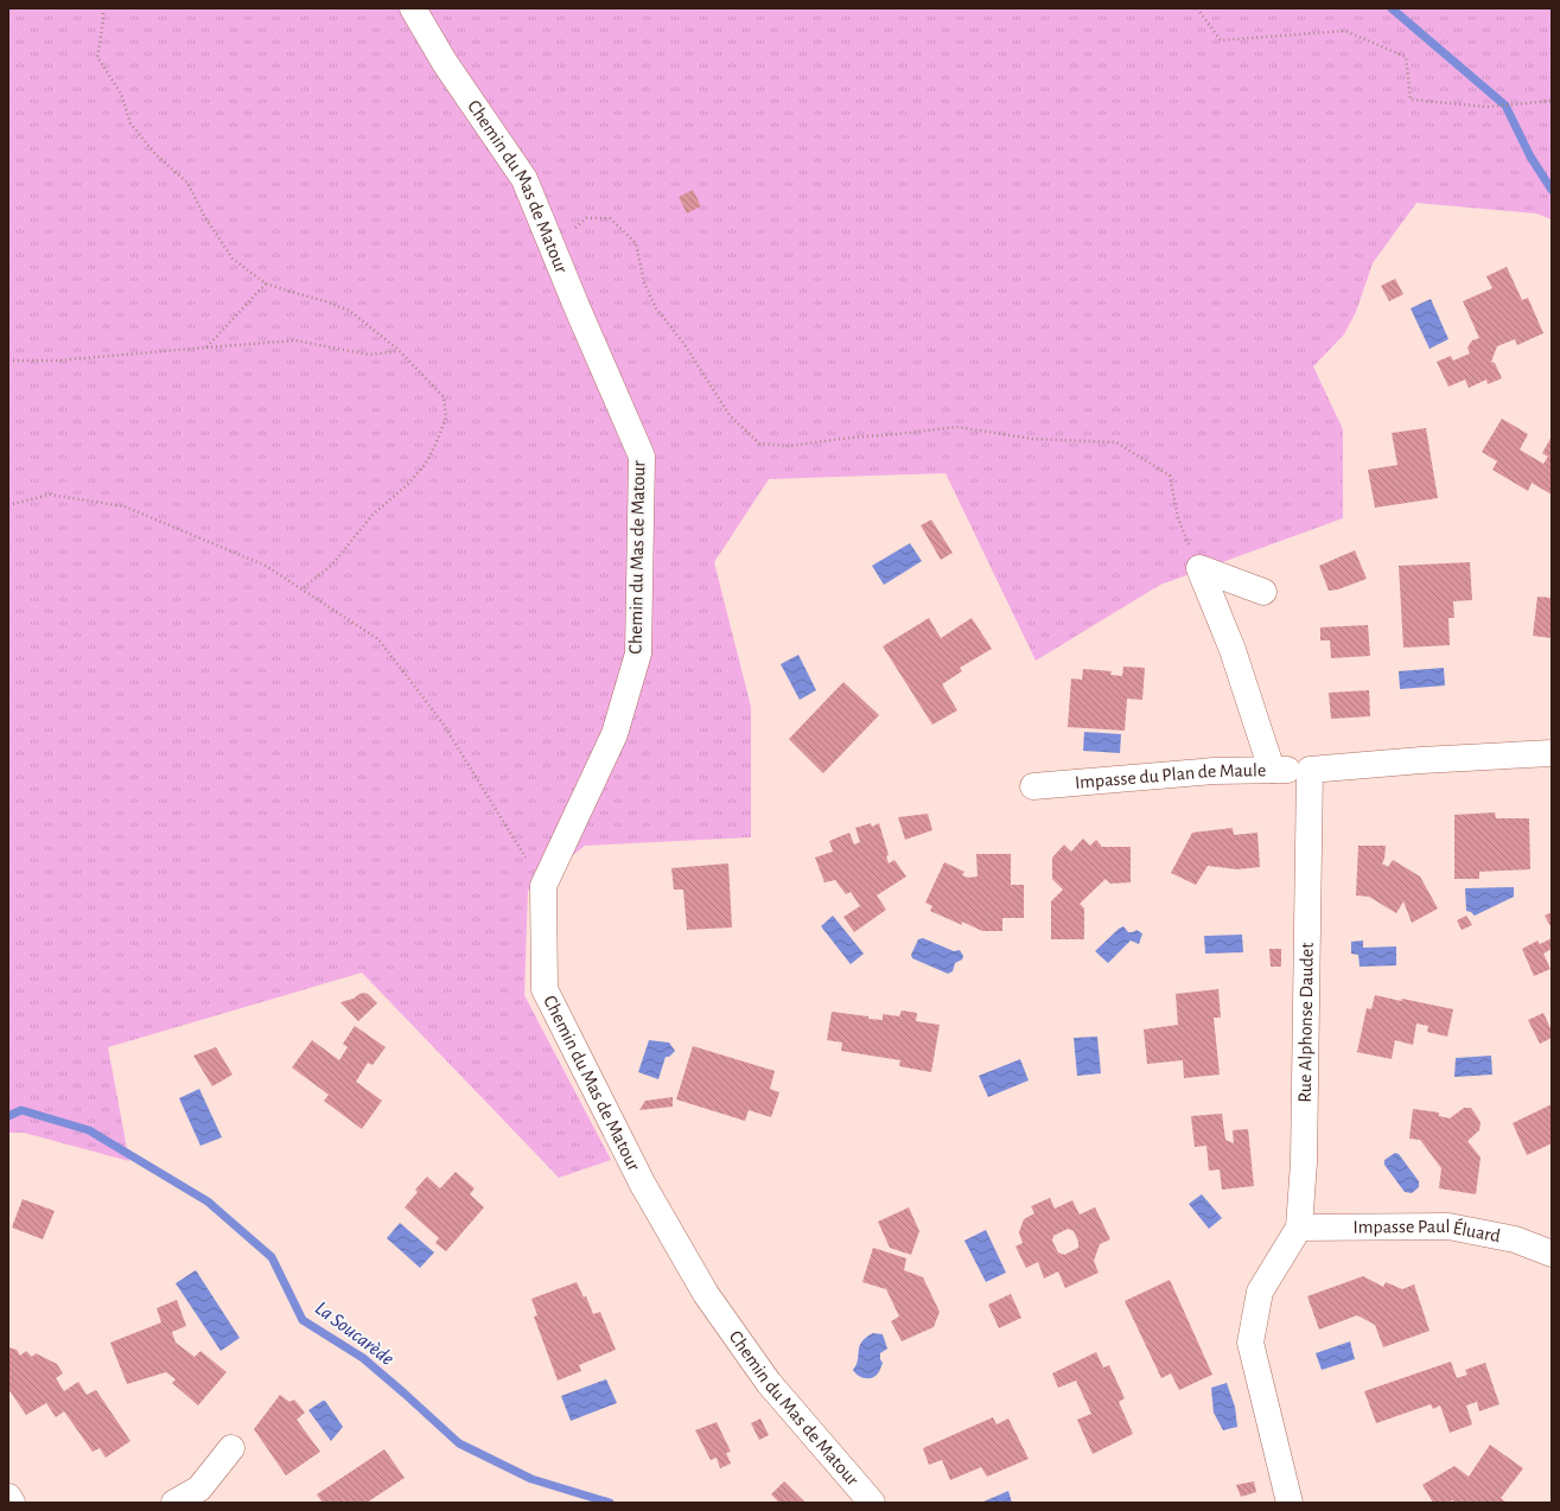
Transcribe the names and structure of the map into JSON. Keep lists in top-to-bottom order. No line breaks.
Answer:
{"streets":{"street":["Chemin du Mas de Matour","Impasse du Plan de Maule","Rue Alphonse Daudet","Impasse Paul Éluard"]},"crossings":[["Impasse du Plan de Maule","Rue Alphonse Daudet"],["Rue Alphonse Daudet","Impasse Paul Éluard"]],"water":["La Soucarède"]}
